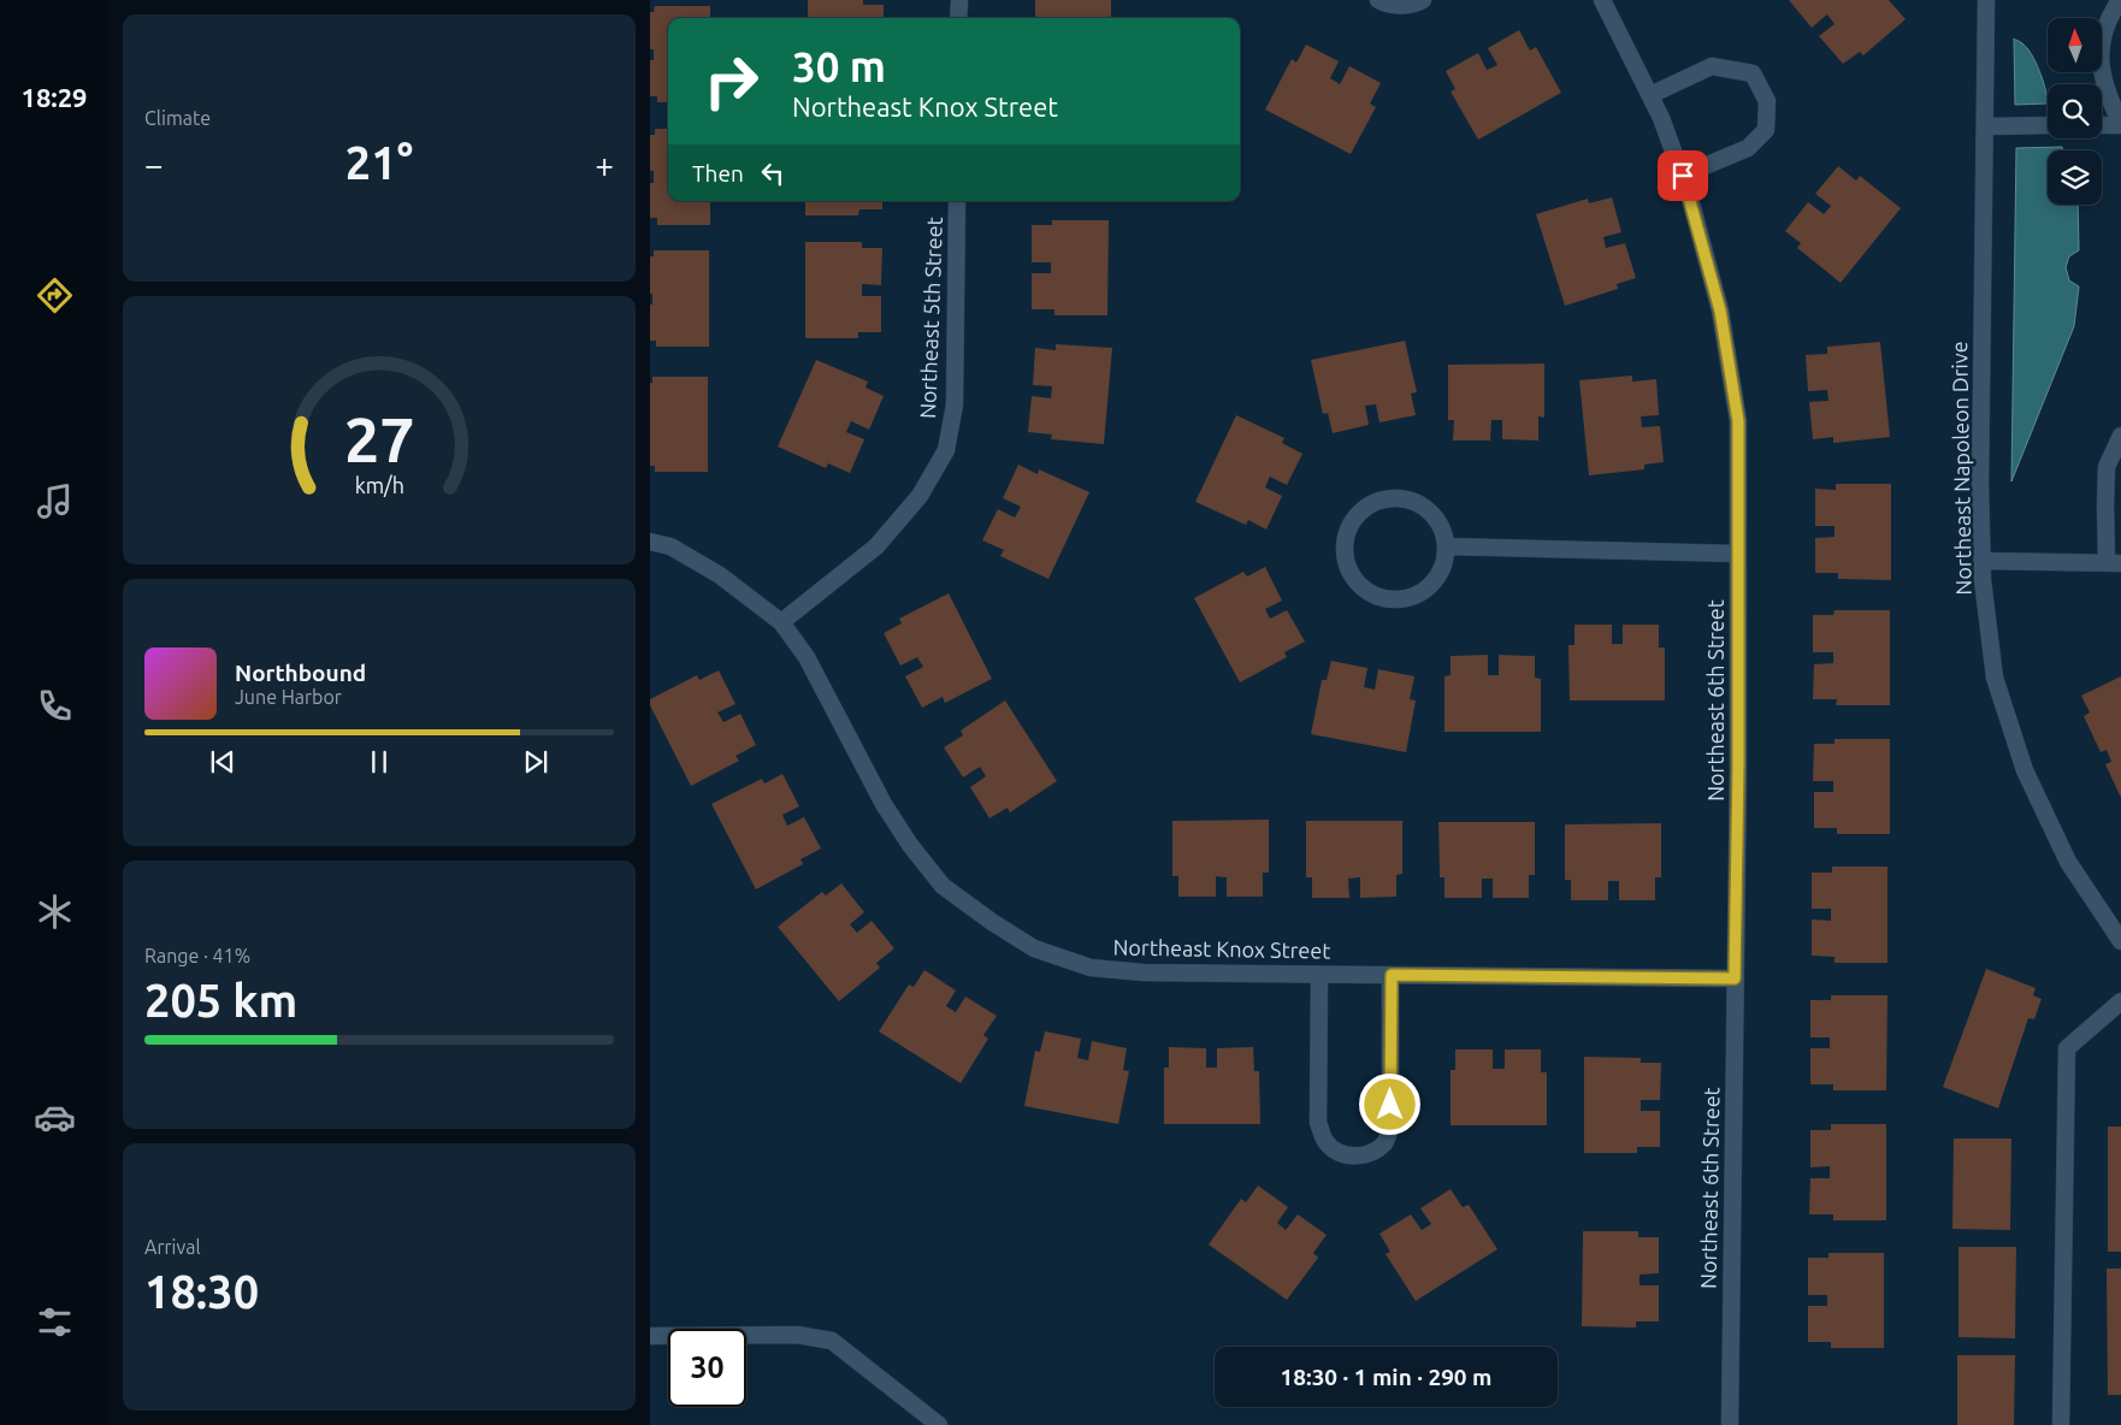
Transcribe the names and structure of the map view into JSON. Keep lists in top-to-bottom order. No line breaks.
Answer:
{"streets":{"street":["Northeast 5th Street","Northeast Napoleon Drive","Northeast 6th Street","Northeast Knox Street"]},"crossings":[["Northeast 5th Street","Northeast Knox Street"],["Northeast 6th Street","Northeast Knox Street"]],"north":"top","page":{"tabs":"18:29","tile":["Climate",["Range · 41%","205 km"],["Arrival","18:30"]],"turn":["30 m","Northeast Knox Street"],"heat":["−","21°","+"],"then":"Then","song":["Northbound","June Harbor"],"limit":"30","trip":"18:30 · 1 min · 290 m","gauge":["27","km/h"]}}
